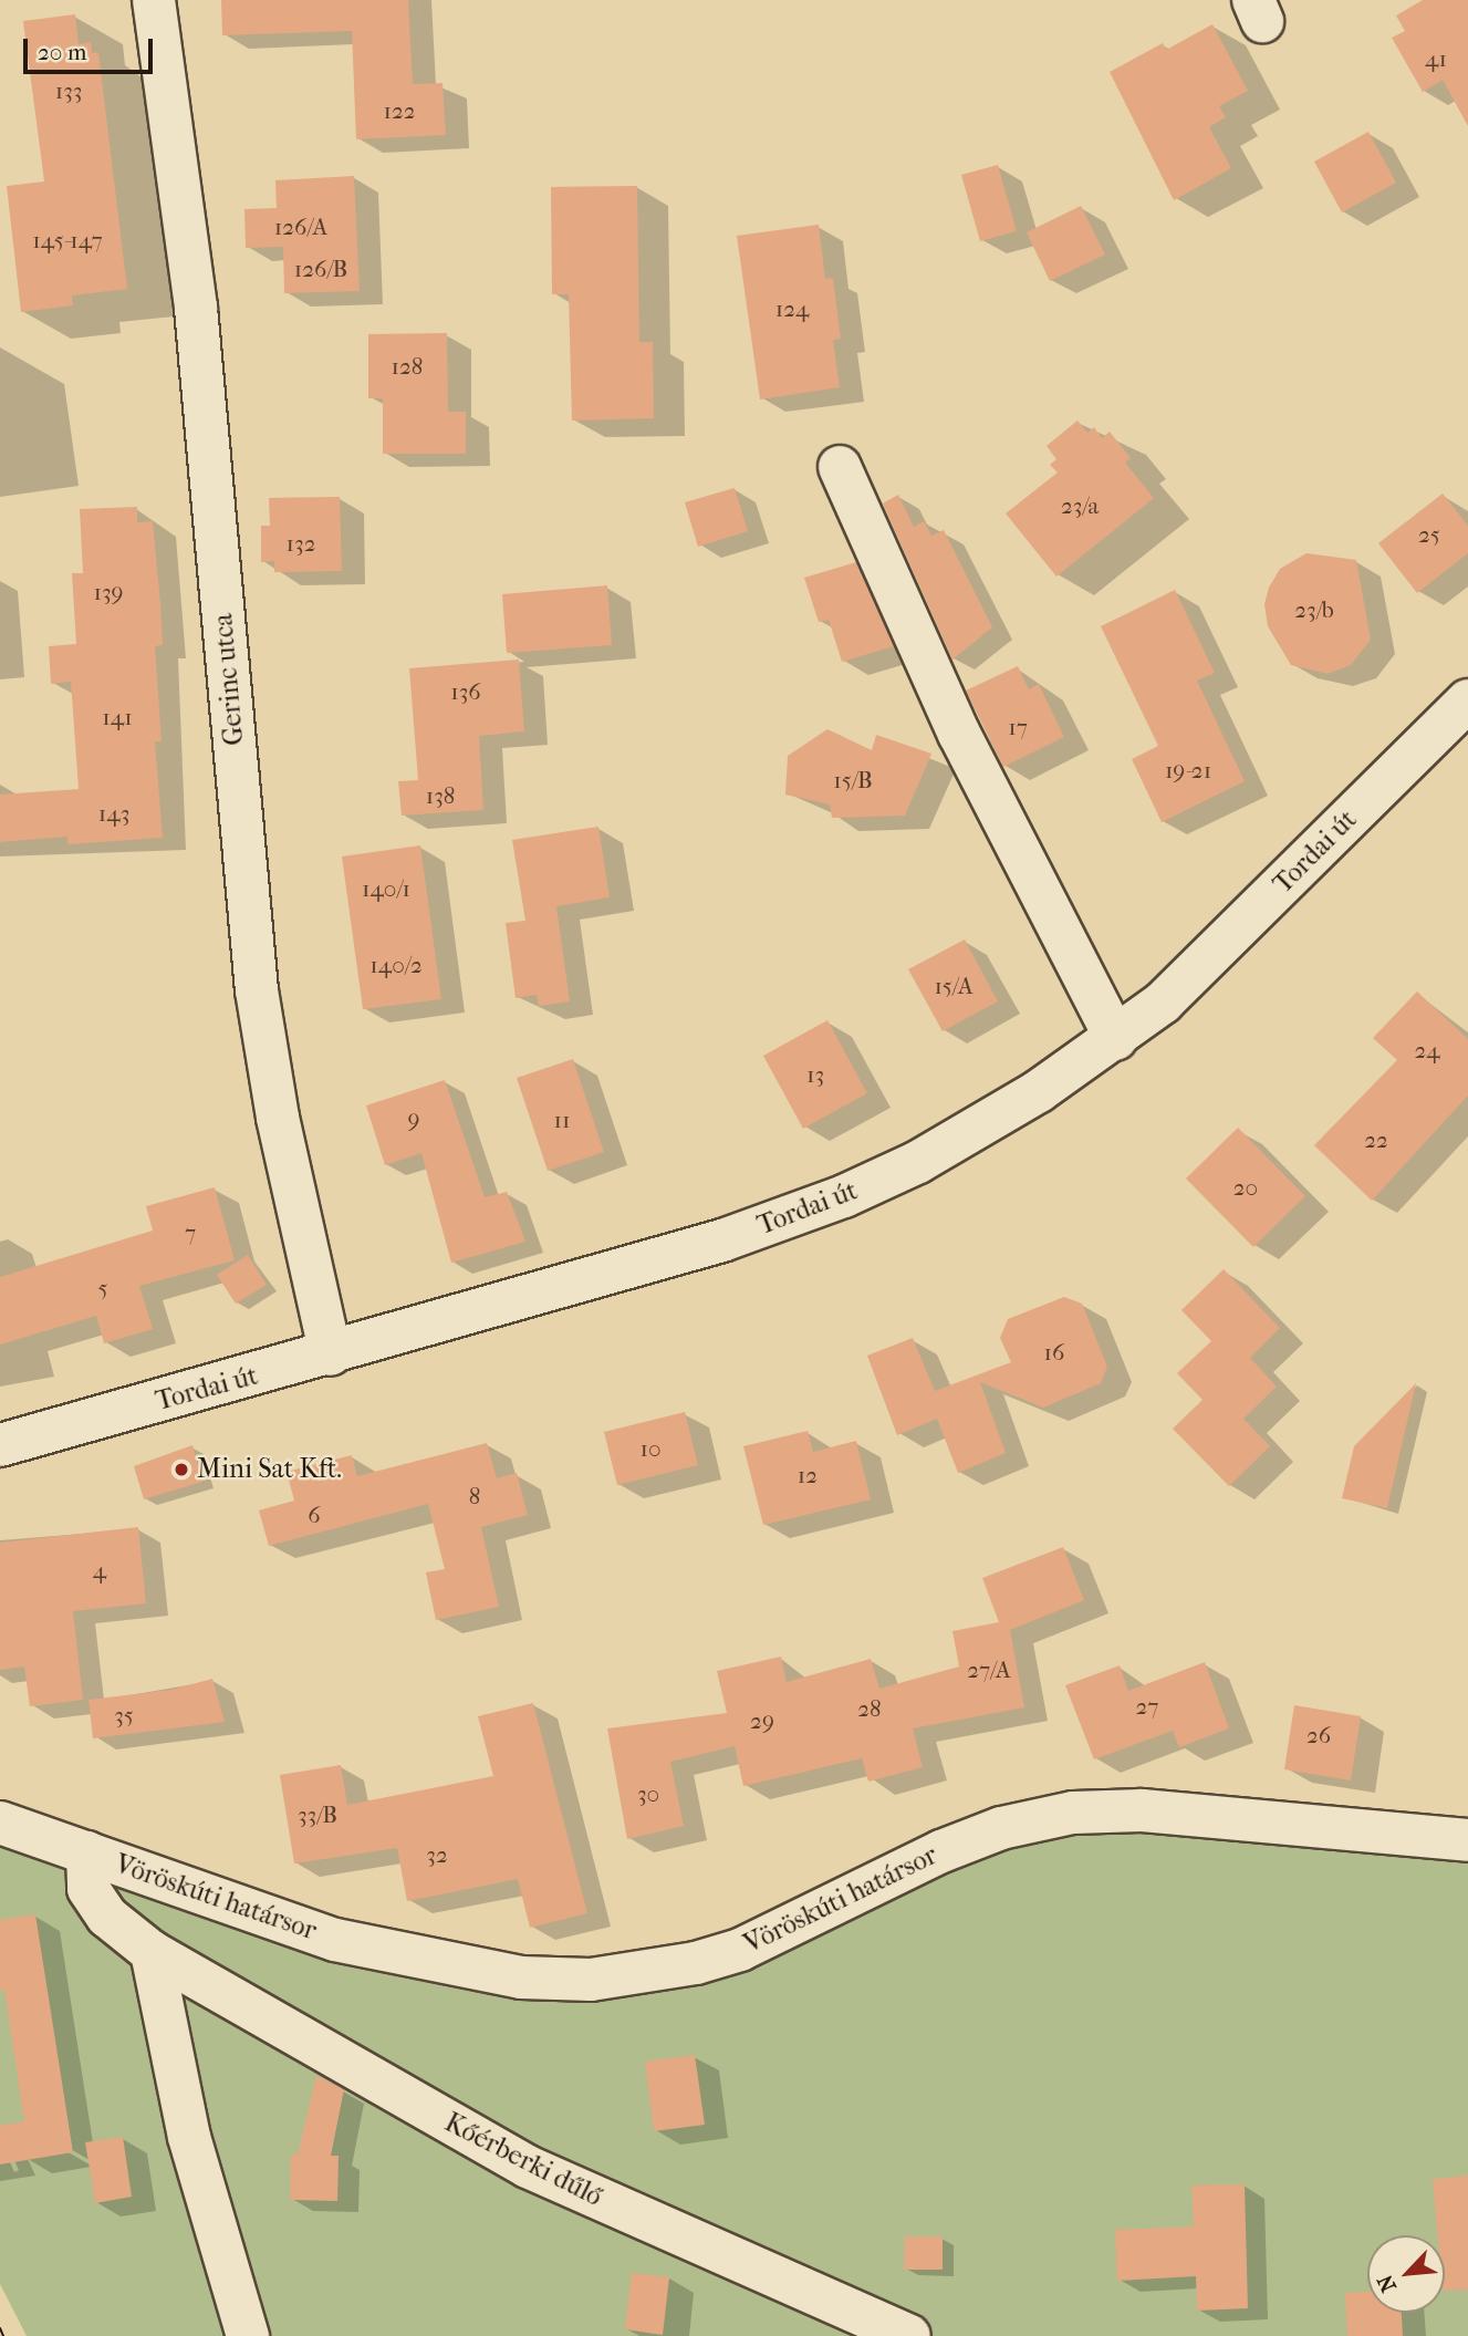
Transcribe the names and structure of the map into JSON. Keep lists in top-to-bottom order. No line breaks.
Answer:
{"streets":{"street":["Gerinc utca","Tordai út","Vöröskúti határsor","Kőérberki dűlő"]},"crossings":[["Gerinc utca","Tordai út"],["Vöröskúti határsor","Kőérberki dűlő"]],"places":["Mini Sat Kft."],"house_numbers":["41","133","122","126/A","145-147","126/B","124","128","23/a","25","132","139","23/b","136","141","17","19-21","15/B","138","143","140/1","140/2","15/A","24","13","9","11","22","20","7","5","16","10","12","8","6","4","27/A","27","28","35","29","26","30","33/B","32"],"scale_bar":"20 m","north":"bottom left"}
